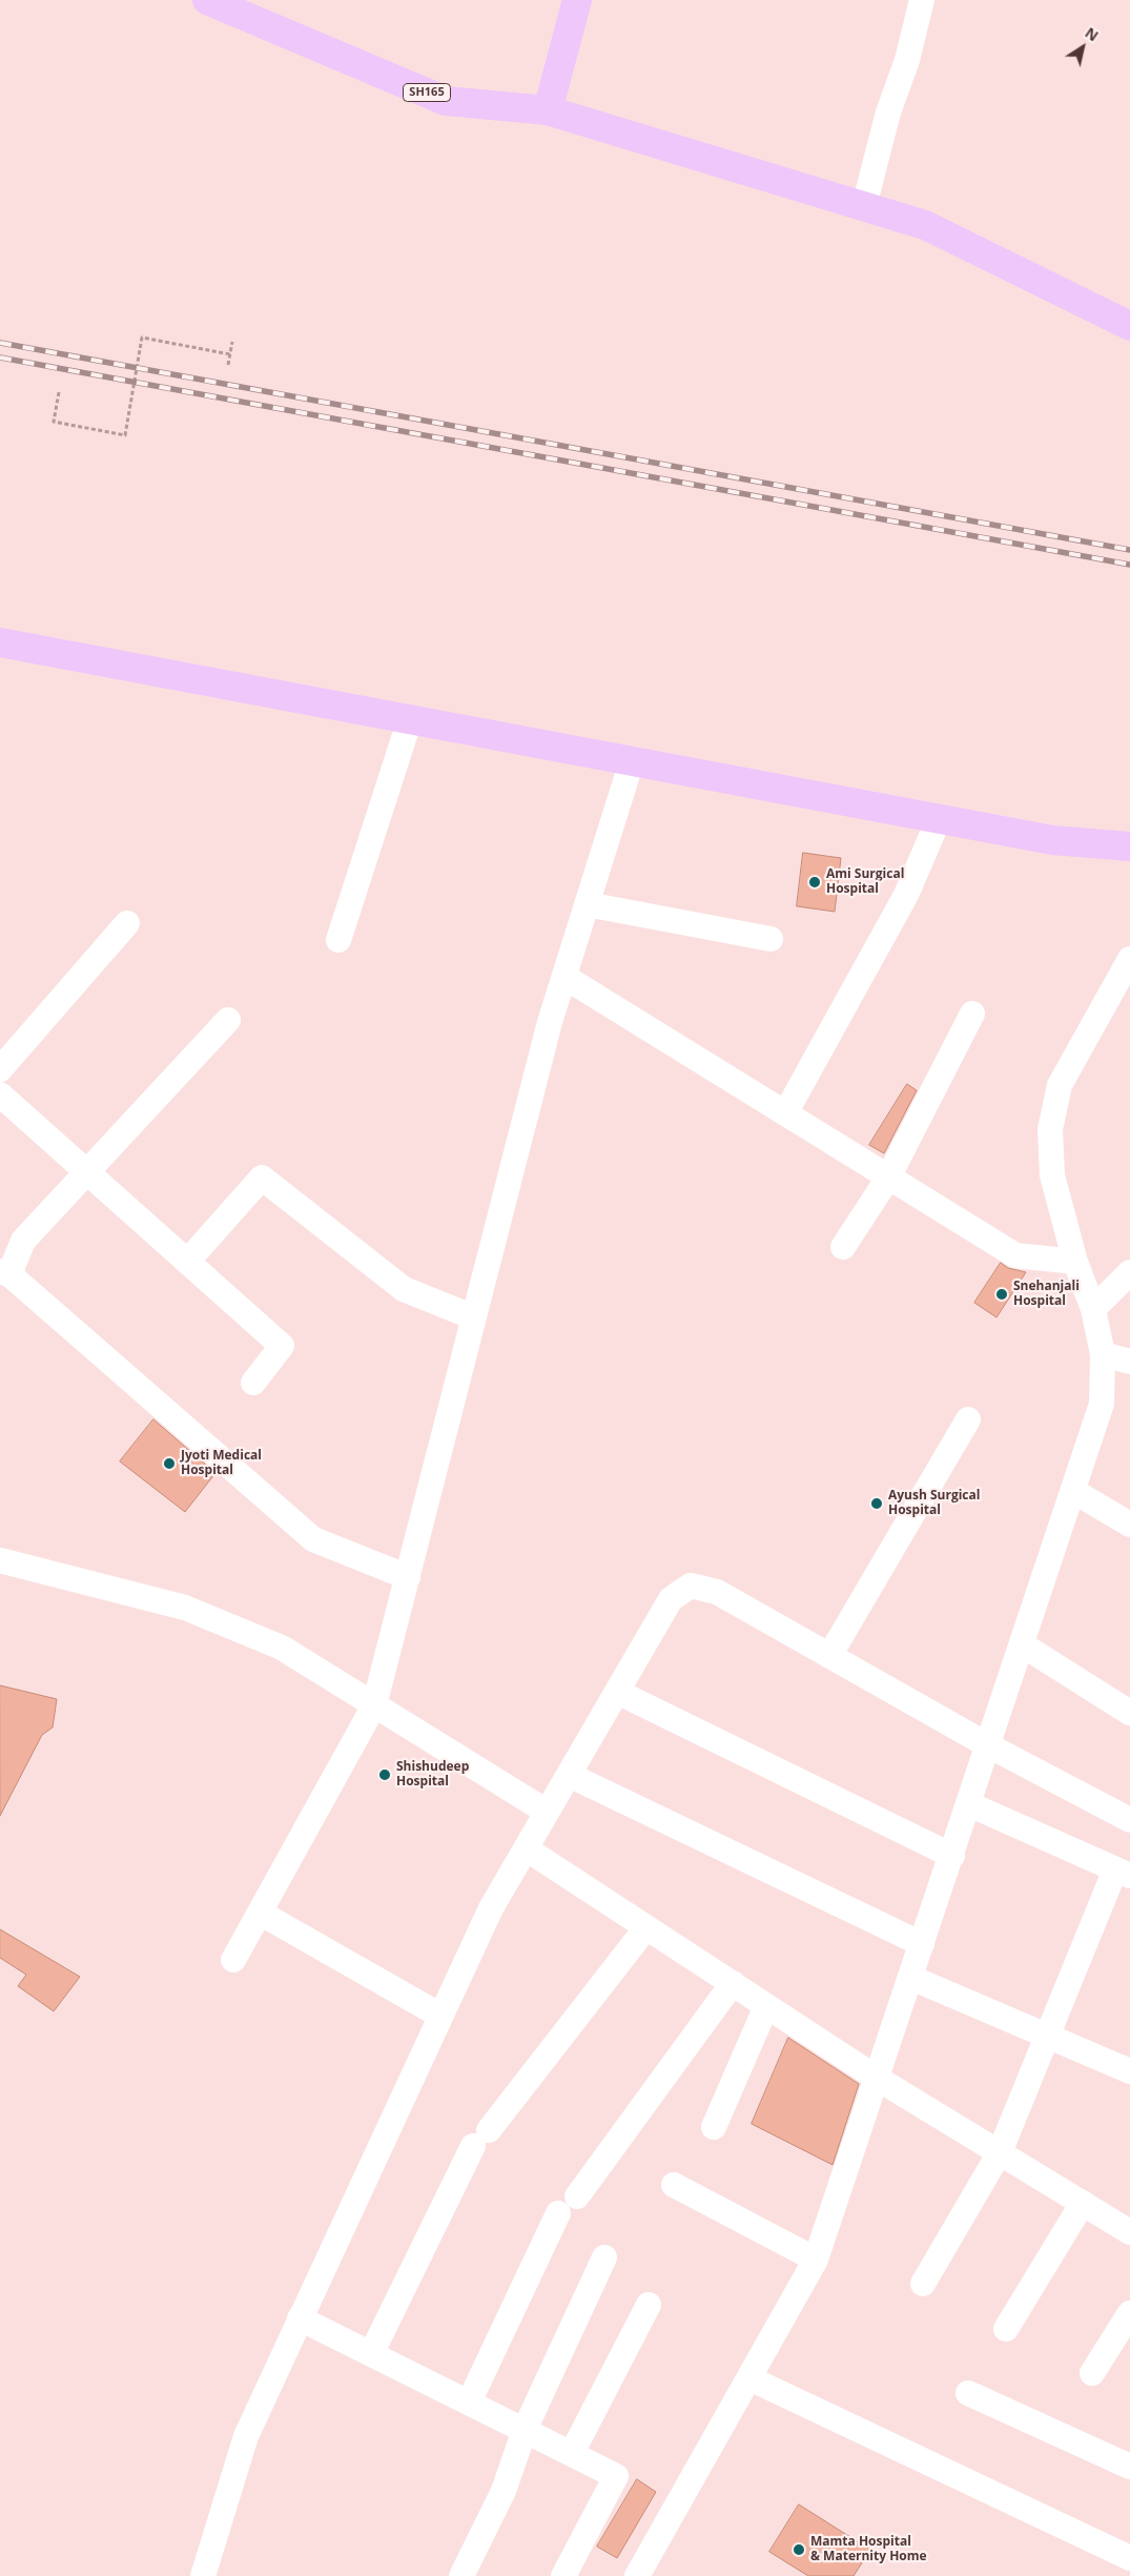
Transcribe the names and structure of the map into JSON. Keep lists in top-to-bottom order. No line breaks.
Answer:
{"streets":{"main road":["SH165"]},"places":["Ami Surgical Hospital","Snehanjali Hospital","Jyoti Medical Hospital","Ayush Surgical Hospital","Shishudeep Hospital","Mamta Hospital & Maternity Home"],"north":"top right"}
